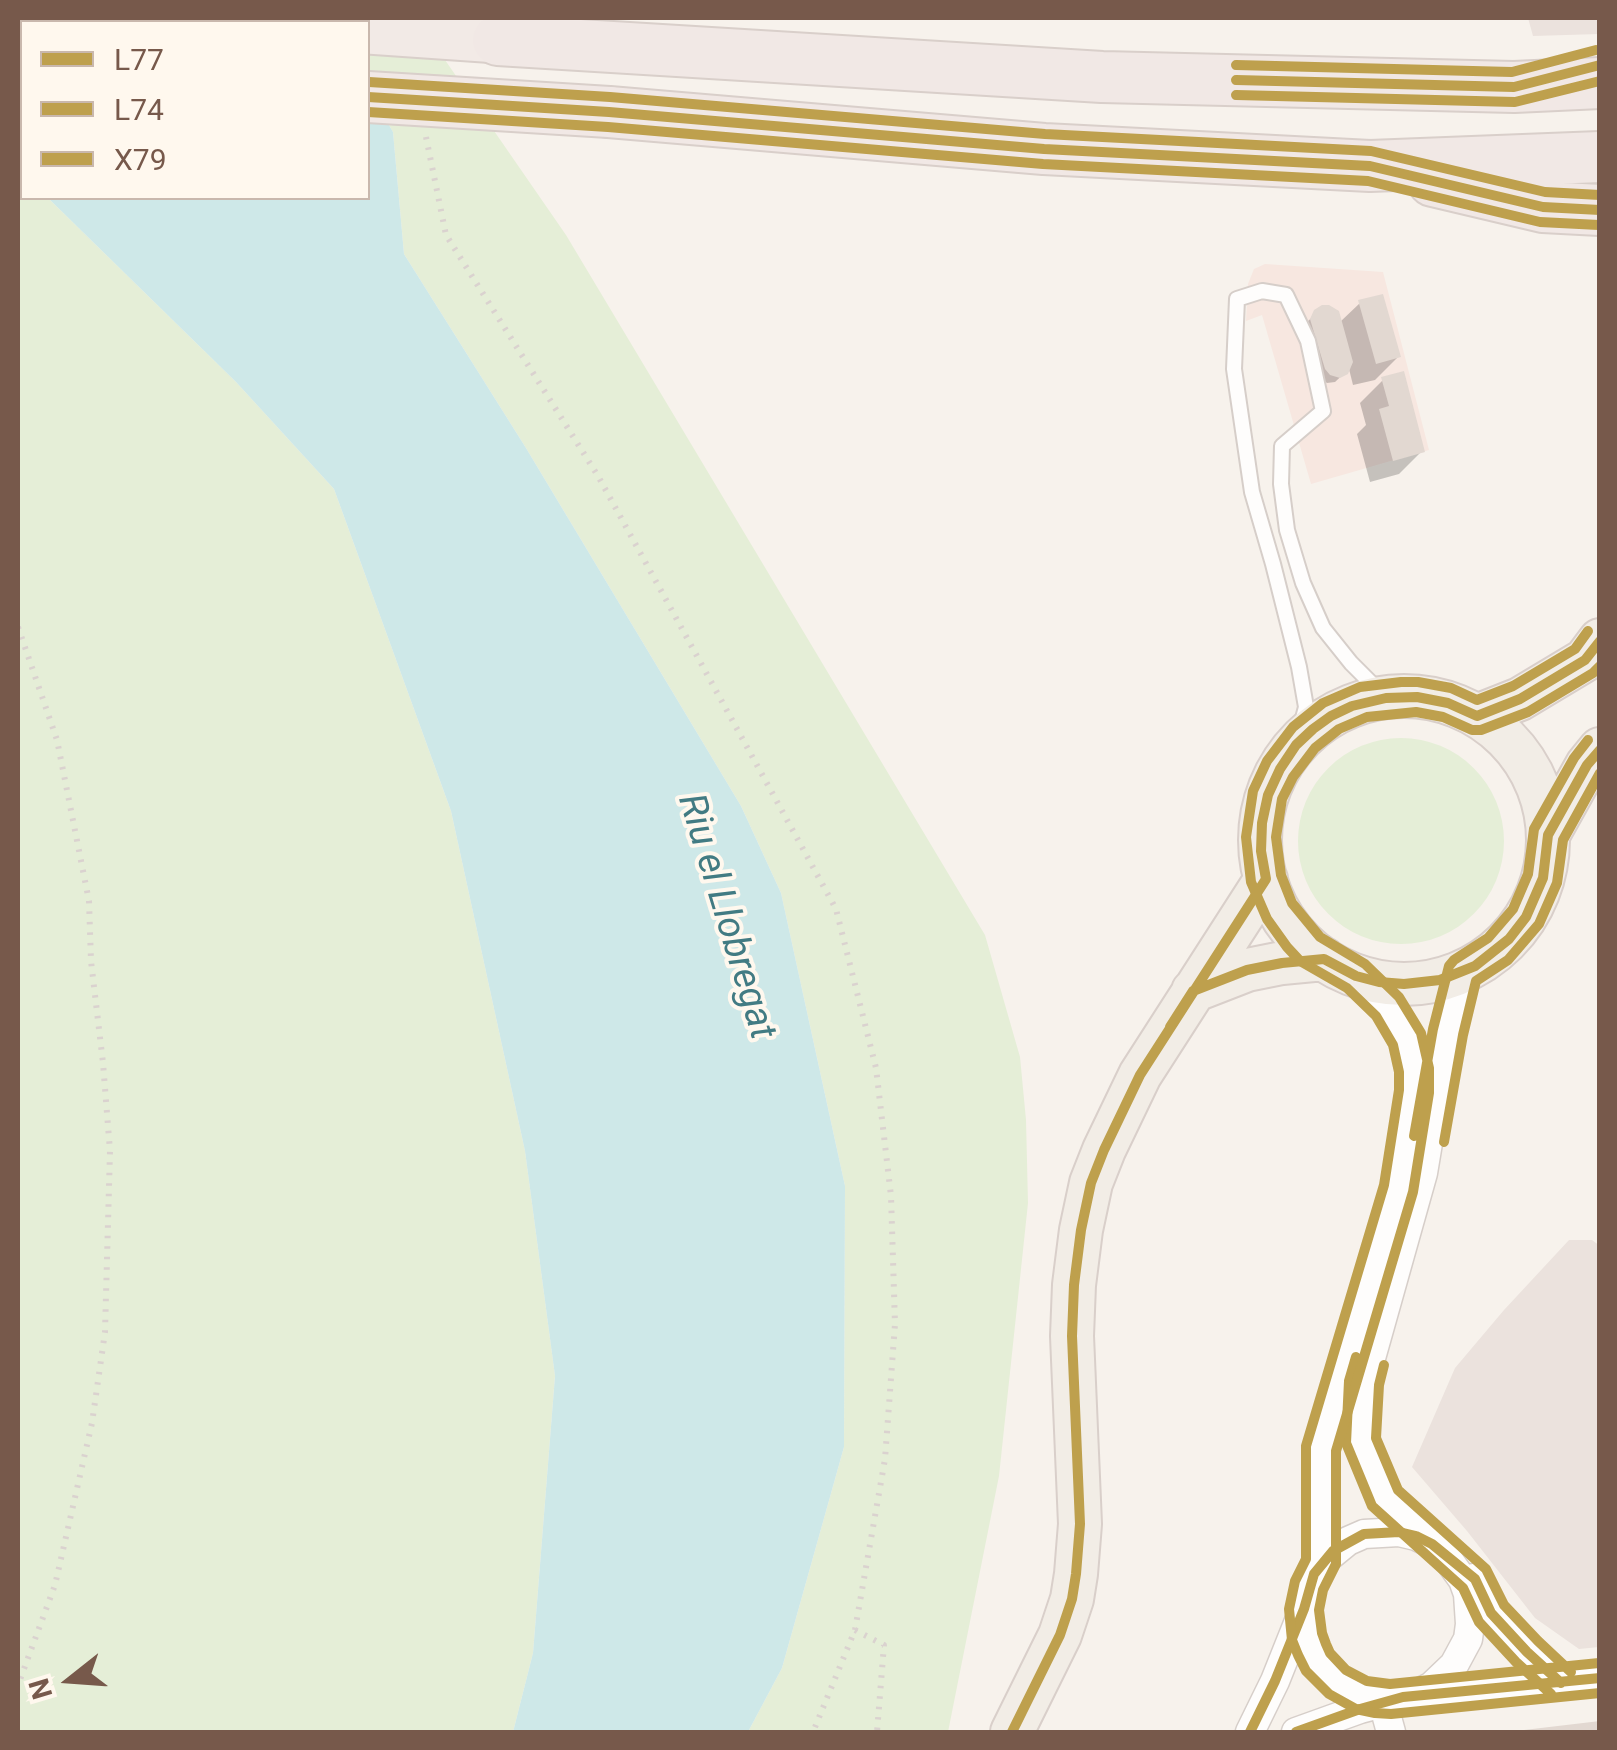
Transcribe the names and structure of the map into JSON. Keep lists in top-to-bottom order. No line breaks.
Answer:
{"water":["Riu el Llobregat"],"lines":["transit line L77","transit line X79","transit line L74"],"legend":["L77","L74","X79"],"north":"left"}
